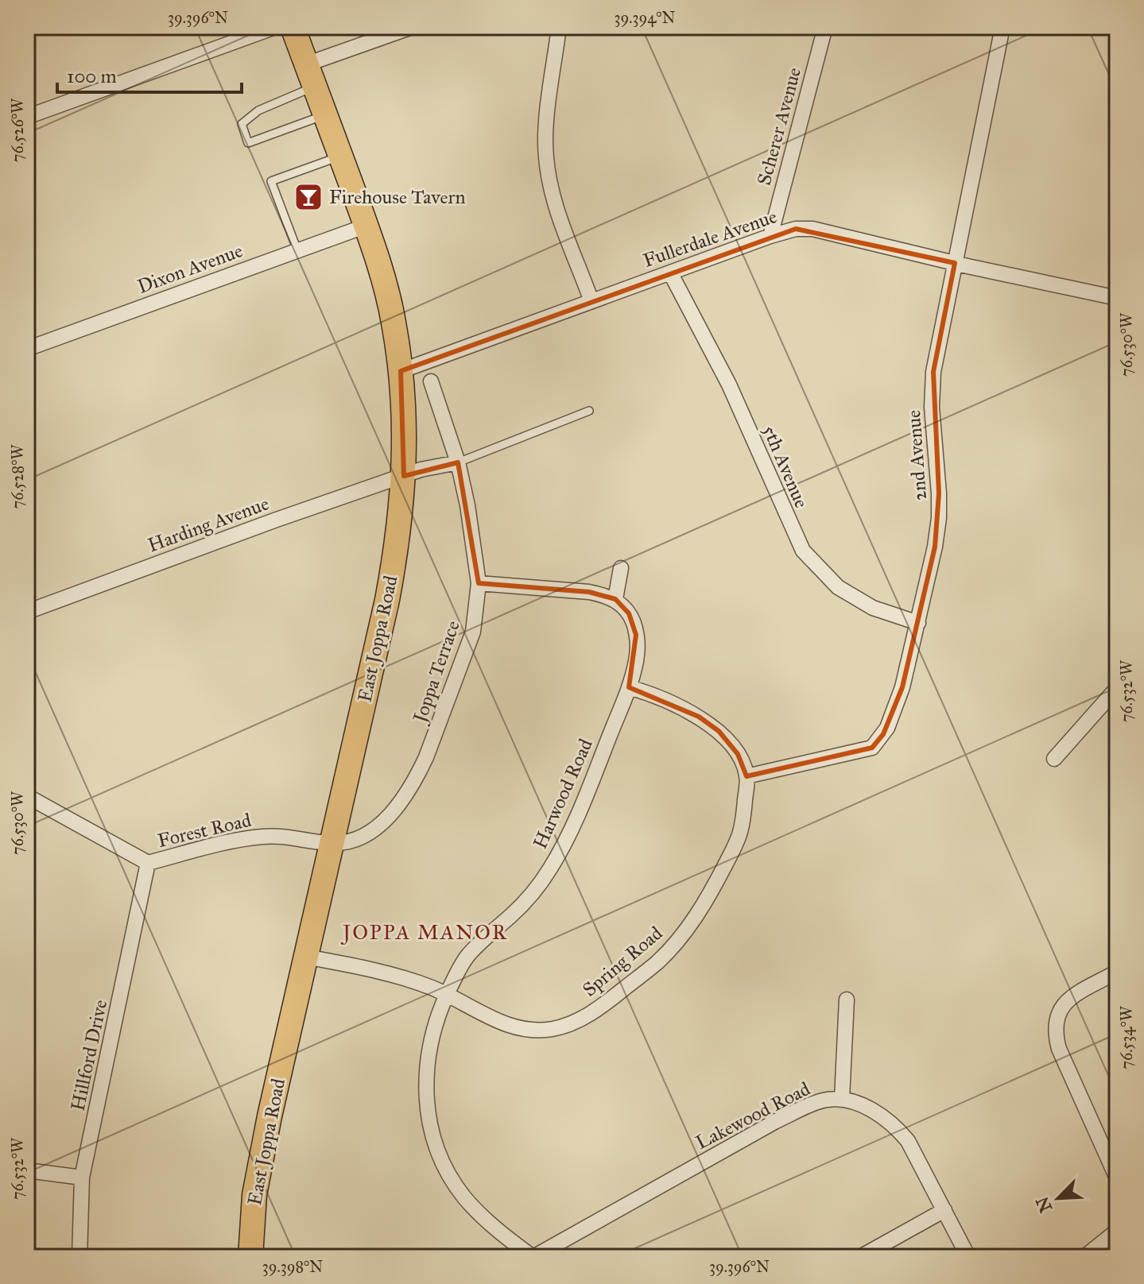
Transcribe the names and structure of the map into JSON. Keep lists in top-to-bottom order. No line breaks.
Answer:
{"streets":{"main road":["East Joppa Road"],"street":["Scherer Avenue","Fullerdale Avenue","Dixon Avenue","2nd Avenue","5th Avenue","Harding Avenue","Joppa Terrace","Harwood Road","Forest Road","Spring Road","Hillford Drive","Lakewood Road"]},"crossings":[["Scherer Avenue","Fullerdale Avenue"],["Fullerdale Avenue","2nd Avenue"],["Fullerdale Avenue","5th Avenue"],["Fullerdale Avenue","East Joppa Road"],["Dixon Avenue","East Joppa Road"],["2nd Avenue","5th Avenue"],["2nd Avenue","Spring Road"],["Harding Avenue","East Joppa Road"],["East Joppa Road","Joppa Terrace"],["East Joppa Road","Forest Road"],["East Joppa Road","Spring Road"],["Joppa Terrace","Forest Road"],["Harwood Road","Spring Road"],["Harwood Road","Lakewood Road"],["Forest Road","Hillford Drive"]],"districts":["JOPPA MANOR"],"places":{"bar":["Firehouse Tavern"]},"scale_bar":"100 m","north":"bottom left","coordinates":["39.396°N","39.394°N","76.526°W","76.530°W","76.528°W","76.532°W","76.534°W","39.398°N"]}
